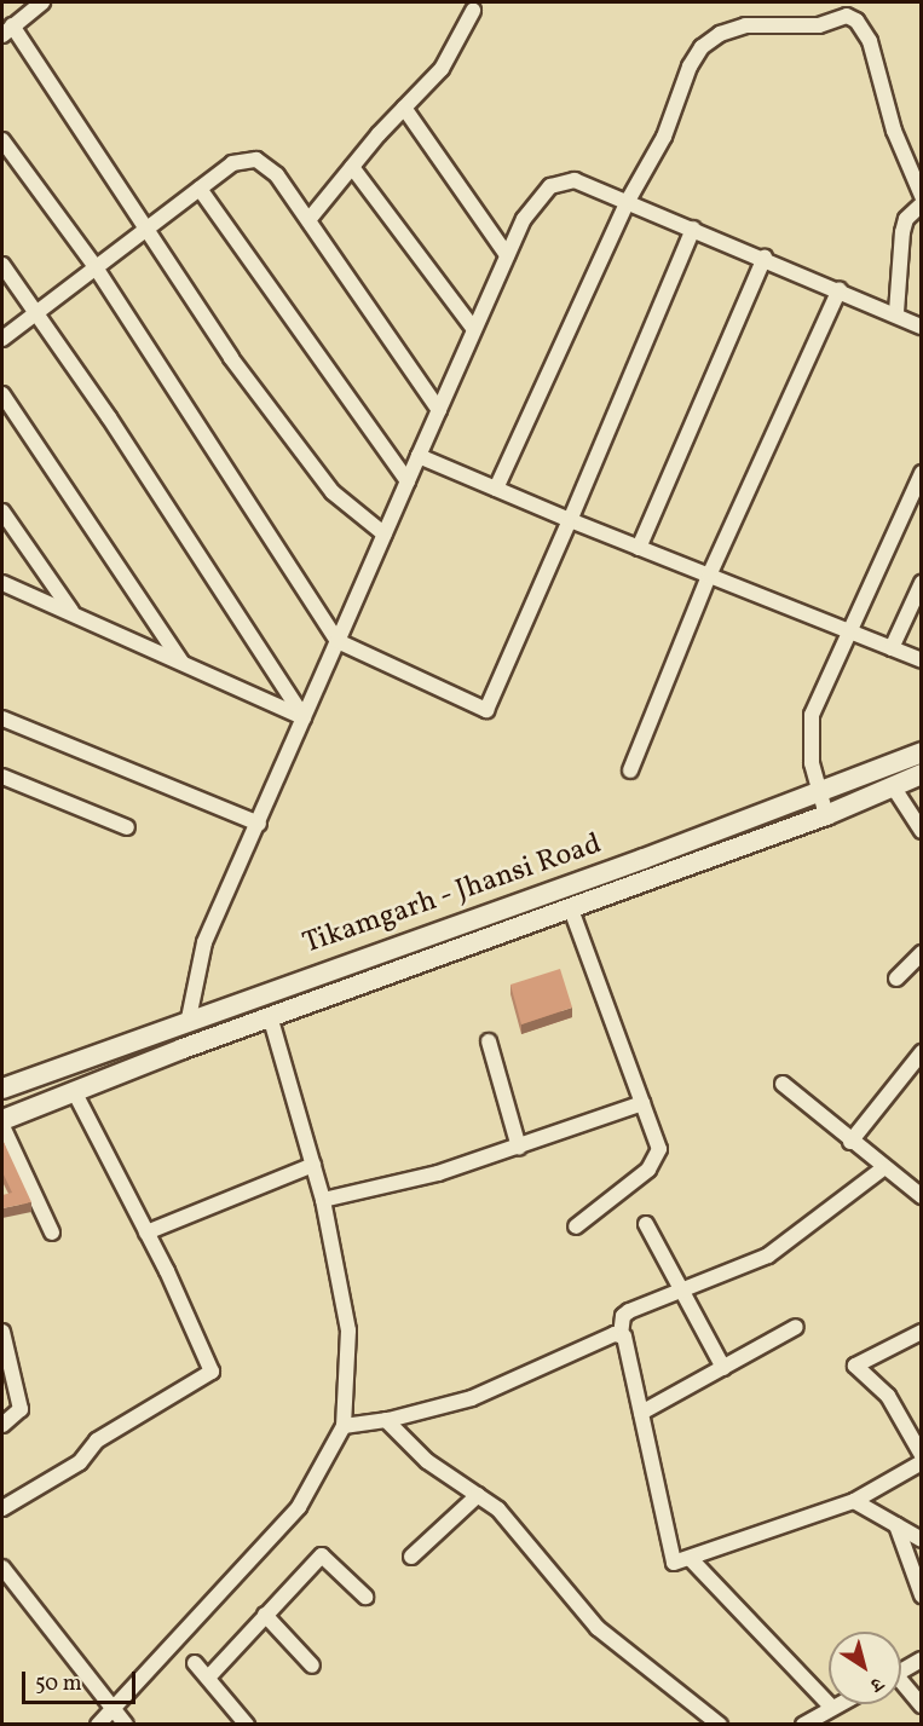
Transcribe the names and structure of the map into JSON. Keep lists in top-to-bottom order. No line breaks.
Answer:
{"streets":{"street":["Tikamgarh - Jhansi Road"]},"scale_bar":"50 m","north":"bottom right"}
